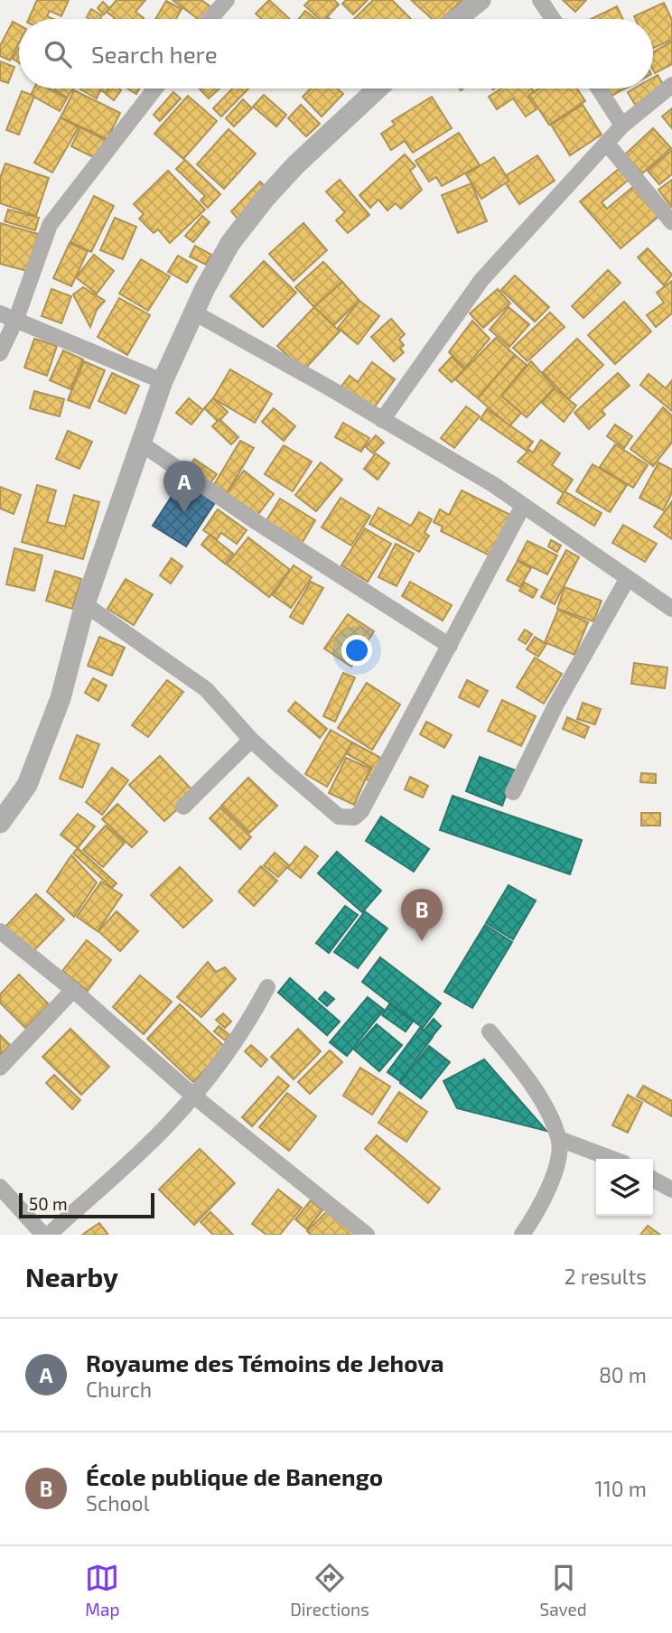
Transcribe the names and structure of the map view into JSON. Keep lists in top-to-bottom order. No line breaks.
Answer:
{"scale_bar":"50 m","page":{"search":"Search here","pins":["A","B"],"scale":"50 m","heading":["Nearby","2 results"],"list":[{"mark":"A","name":"Royaume des Témoins de Jehova","note":"Church","value":"80 m"},{"mark":"B","name":"École publique de Banengo","note":"School","value":"110 m"}],"nav":["Map","Directions","Saved"]}}
